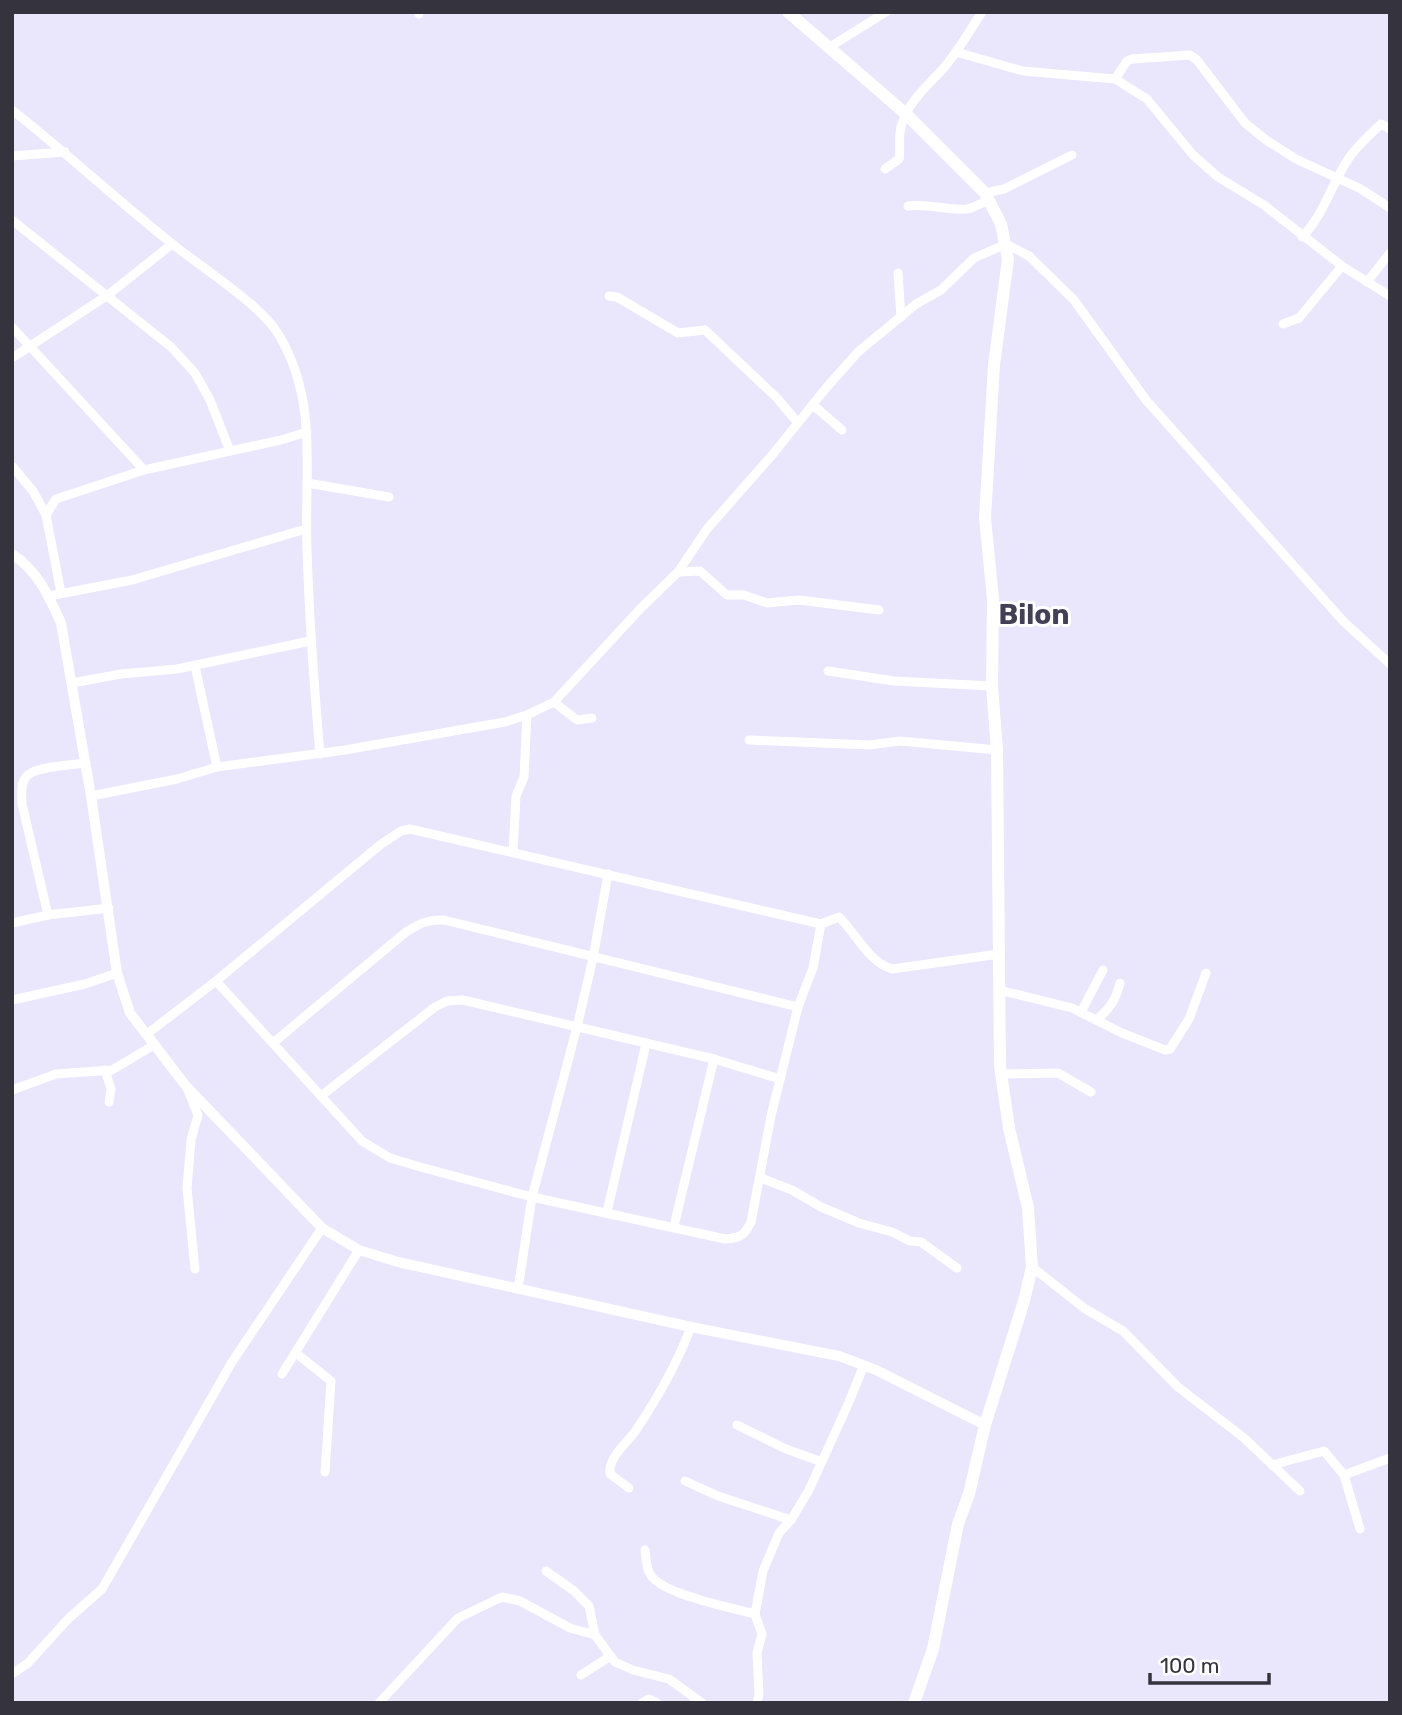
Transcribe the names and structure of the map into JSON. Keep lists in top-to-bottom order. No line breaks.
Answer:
{"districts":["Bilon"],"scale_bar":"100 m"}
